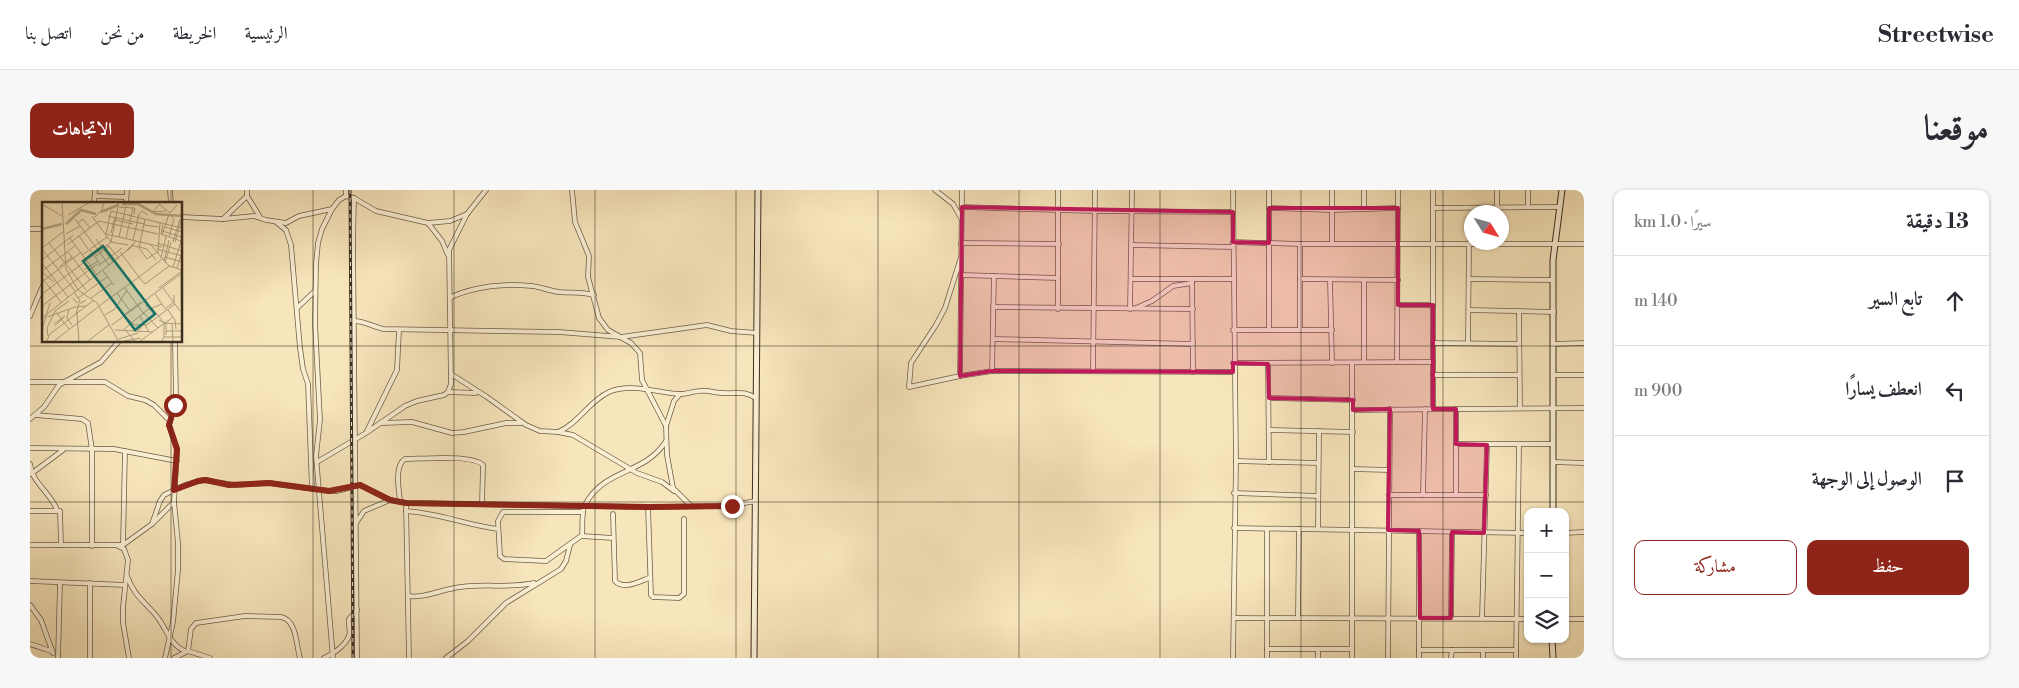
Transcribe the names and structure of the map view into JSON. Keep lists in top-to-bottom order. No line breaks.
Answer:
{"north":"bottom right","page":{"header":"Streetwise","nav":["الرئيسية","الخريطة","من نحن","اتصل بنا"],"title":"موقعنا","buttons":["الاتجاهات",["حفظ","مشاركة"]],"heading":["13 دقيقة","سيرًا · 1.0 km"],"list":[["تابع السير","140 m"],["انعطف يسارًا","900 m"],"الوصول إلى الوجهة"],"map_buttons":["+","−"]}}
